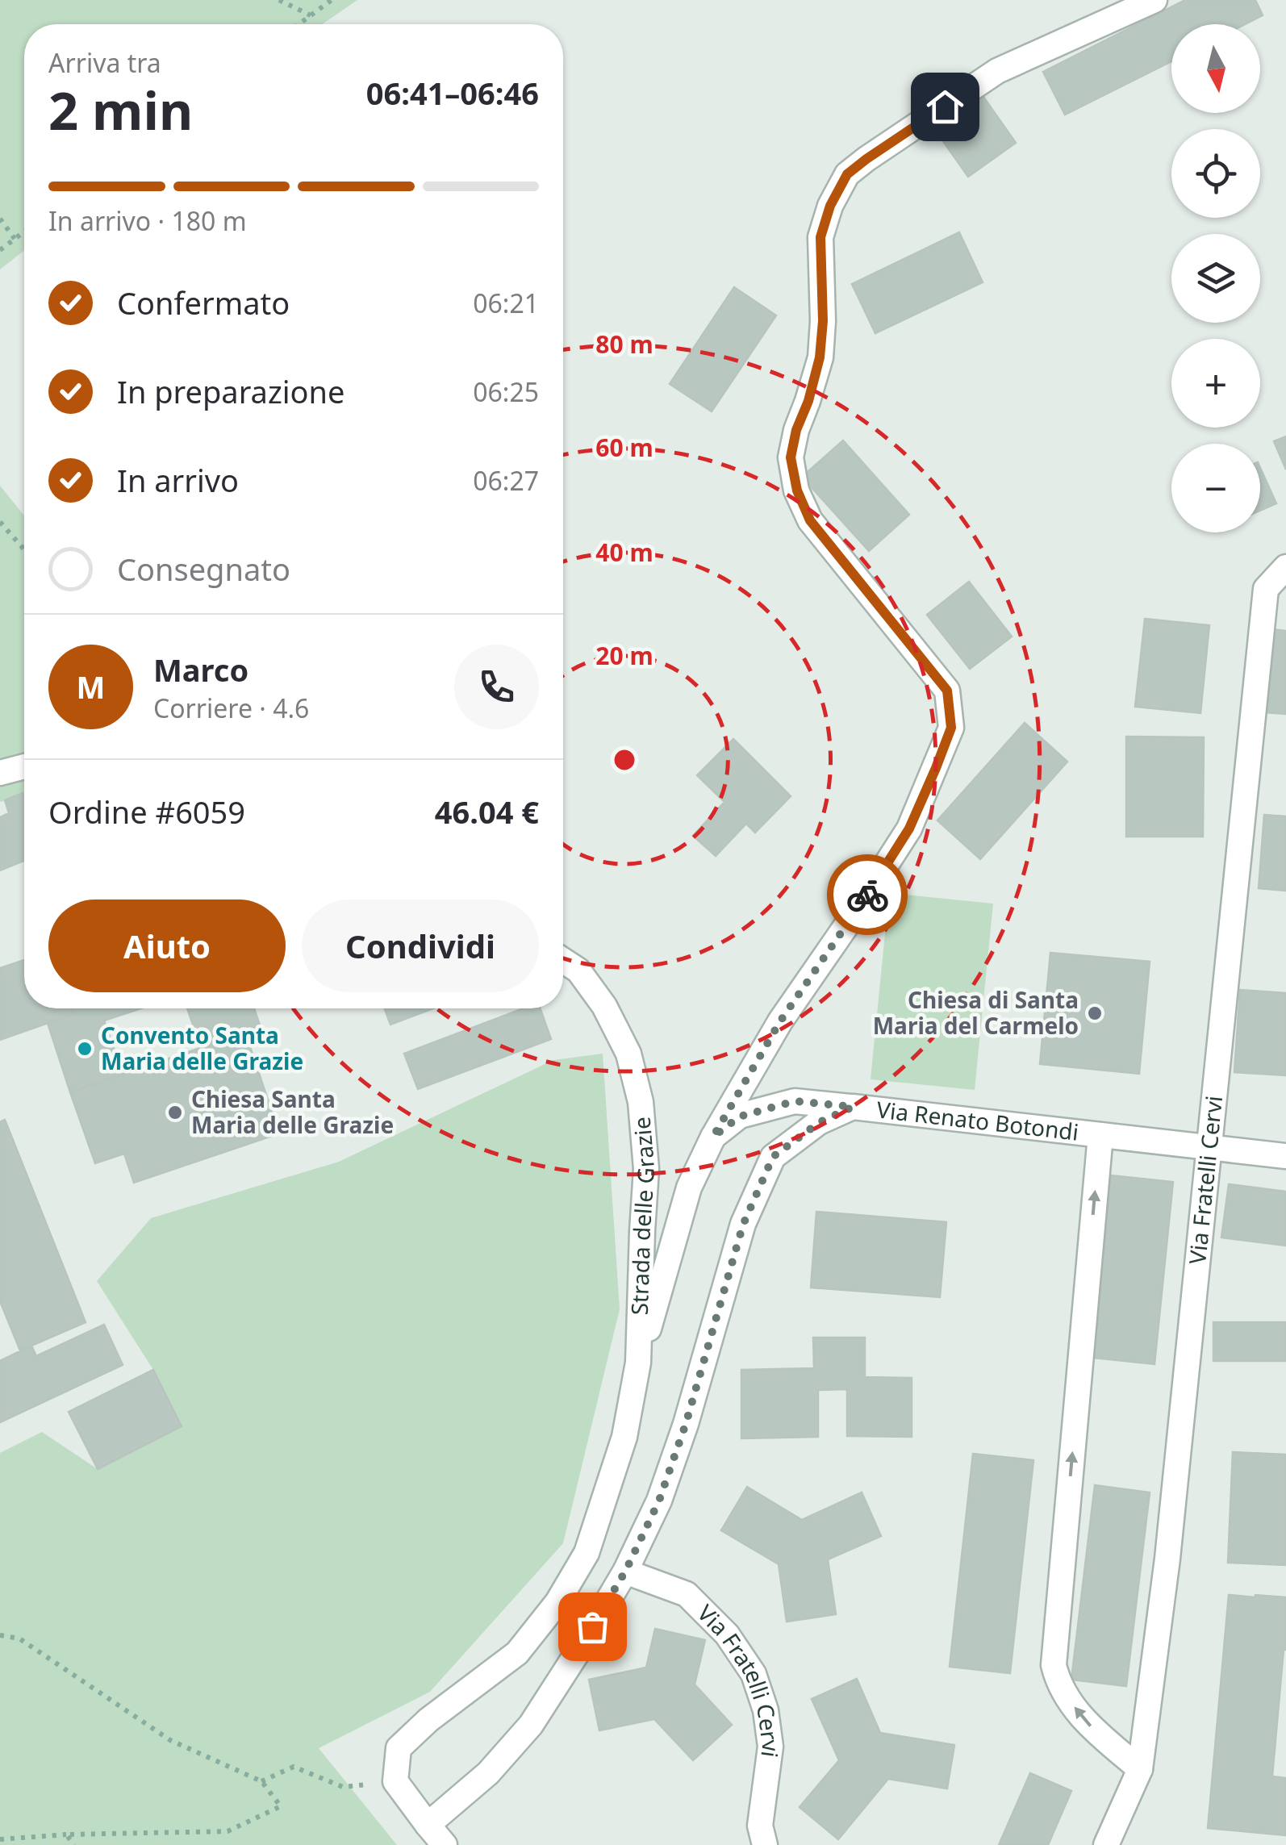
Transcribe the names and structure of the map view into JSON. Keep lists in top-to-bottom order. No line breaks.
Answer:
{"streets":{"street":["Via Renato Botondi","Via Fratelli Cervi","Strada delle Grazie"]},"crossings":[["Via Renato Botondi","Via Fratelli Cervi"]],"places":["Chiesa di Santa Maria del Carmelo","Convento Santa Maria delle Grazie","Chiesa Santa Maria delle Grazie"],"north":"bottom","page":{"map_buttons":["+","−"],"heading":["2 min","Arriva tra","06:41–06:46"],"panel":["Marco","Corriere · 4.6","Ordine #6059","46.04 €"],"bar":"In arrivo · 180 m","list":[["Confermato","06:21"],["In preparazione","06:25"],["In arrivo","06:27"],"Consegnato"],"round":"M","buttons":["Aiuto","Condividi"]},"rings":["80 m","60 m","40 m","20 m"]}
